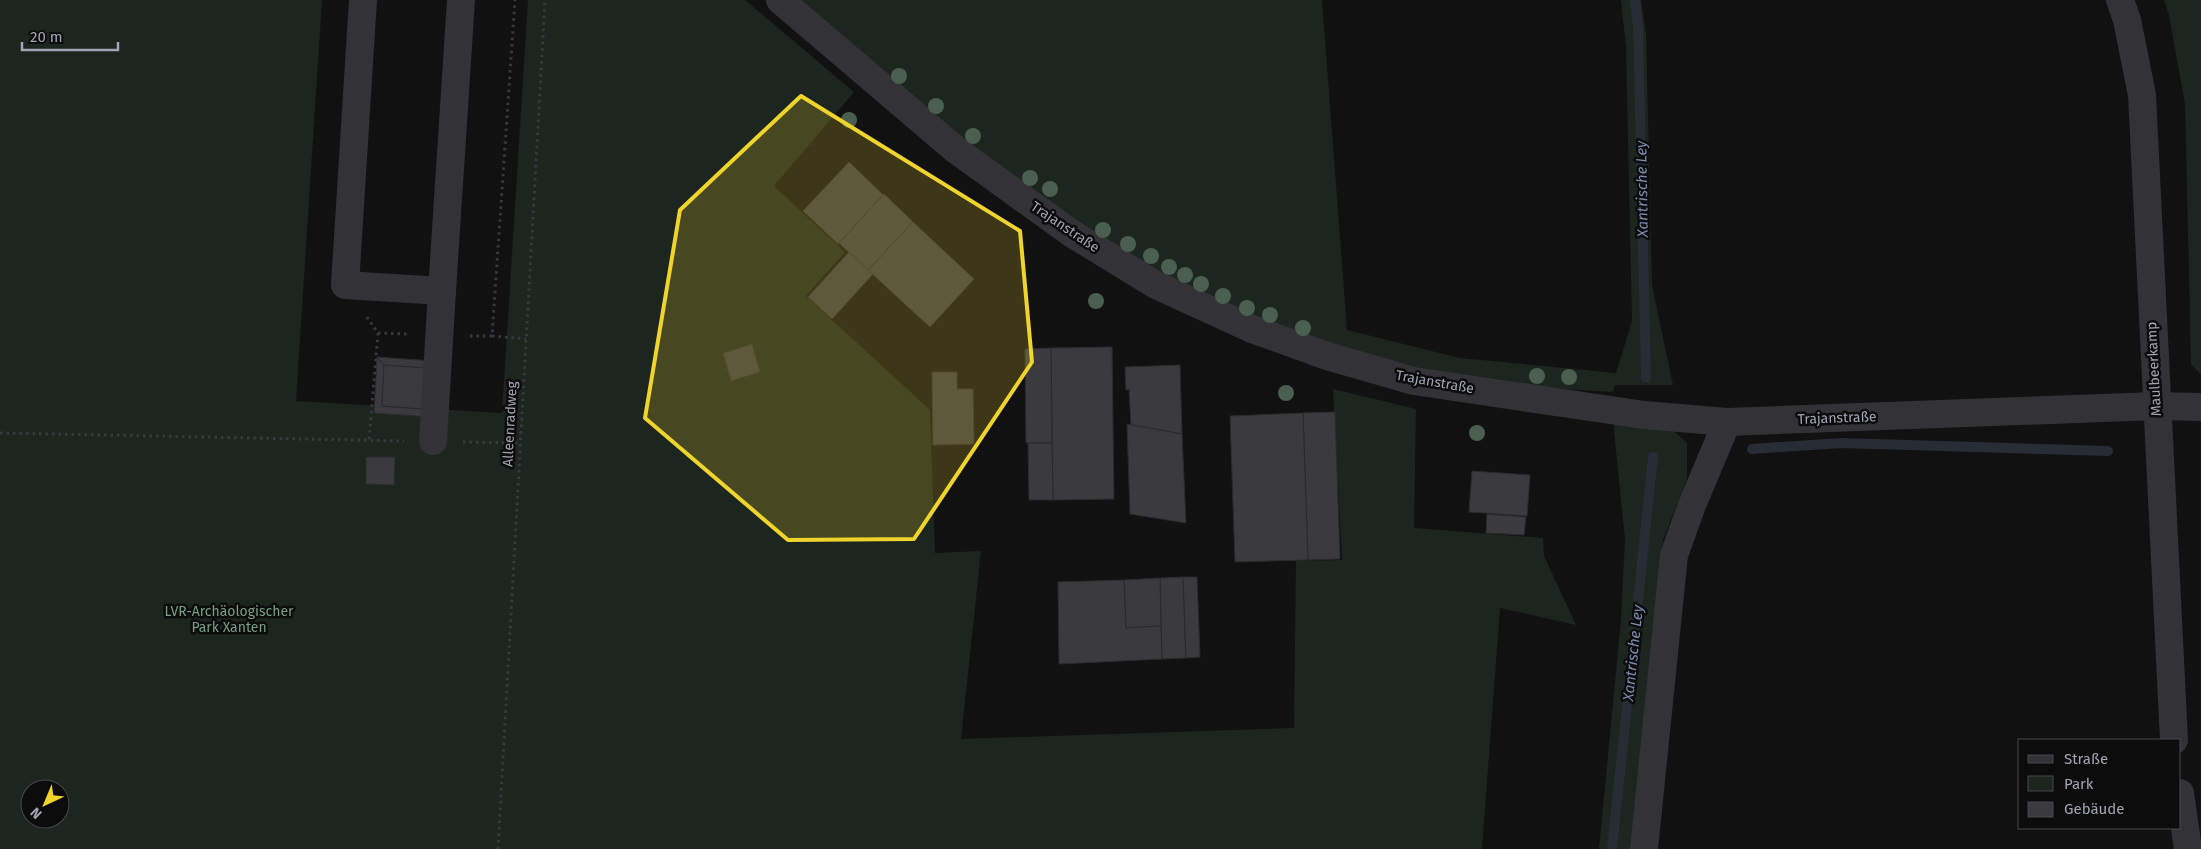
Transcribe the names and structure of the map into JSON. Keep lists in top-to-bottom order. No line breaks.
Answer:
{"streets":{"street":["Trajanstraße","Maulbeerkamp"],"path":["Alleenradweg"]},"crossings":[["Trajanstraße","Maulbeerkamp"]],"water":["Xantrische Ley"],"parks":["LVR-Archäologischer Park Xanten"],"legend":["Straße","Park","Gebäude"],"scale_bar":"20 m","north":"bottom left"}
